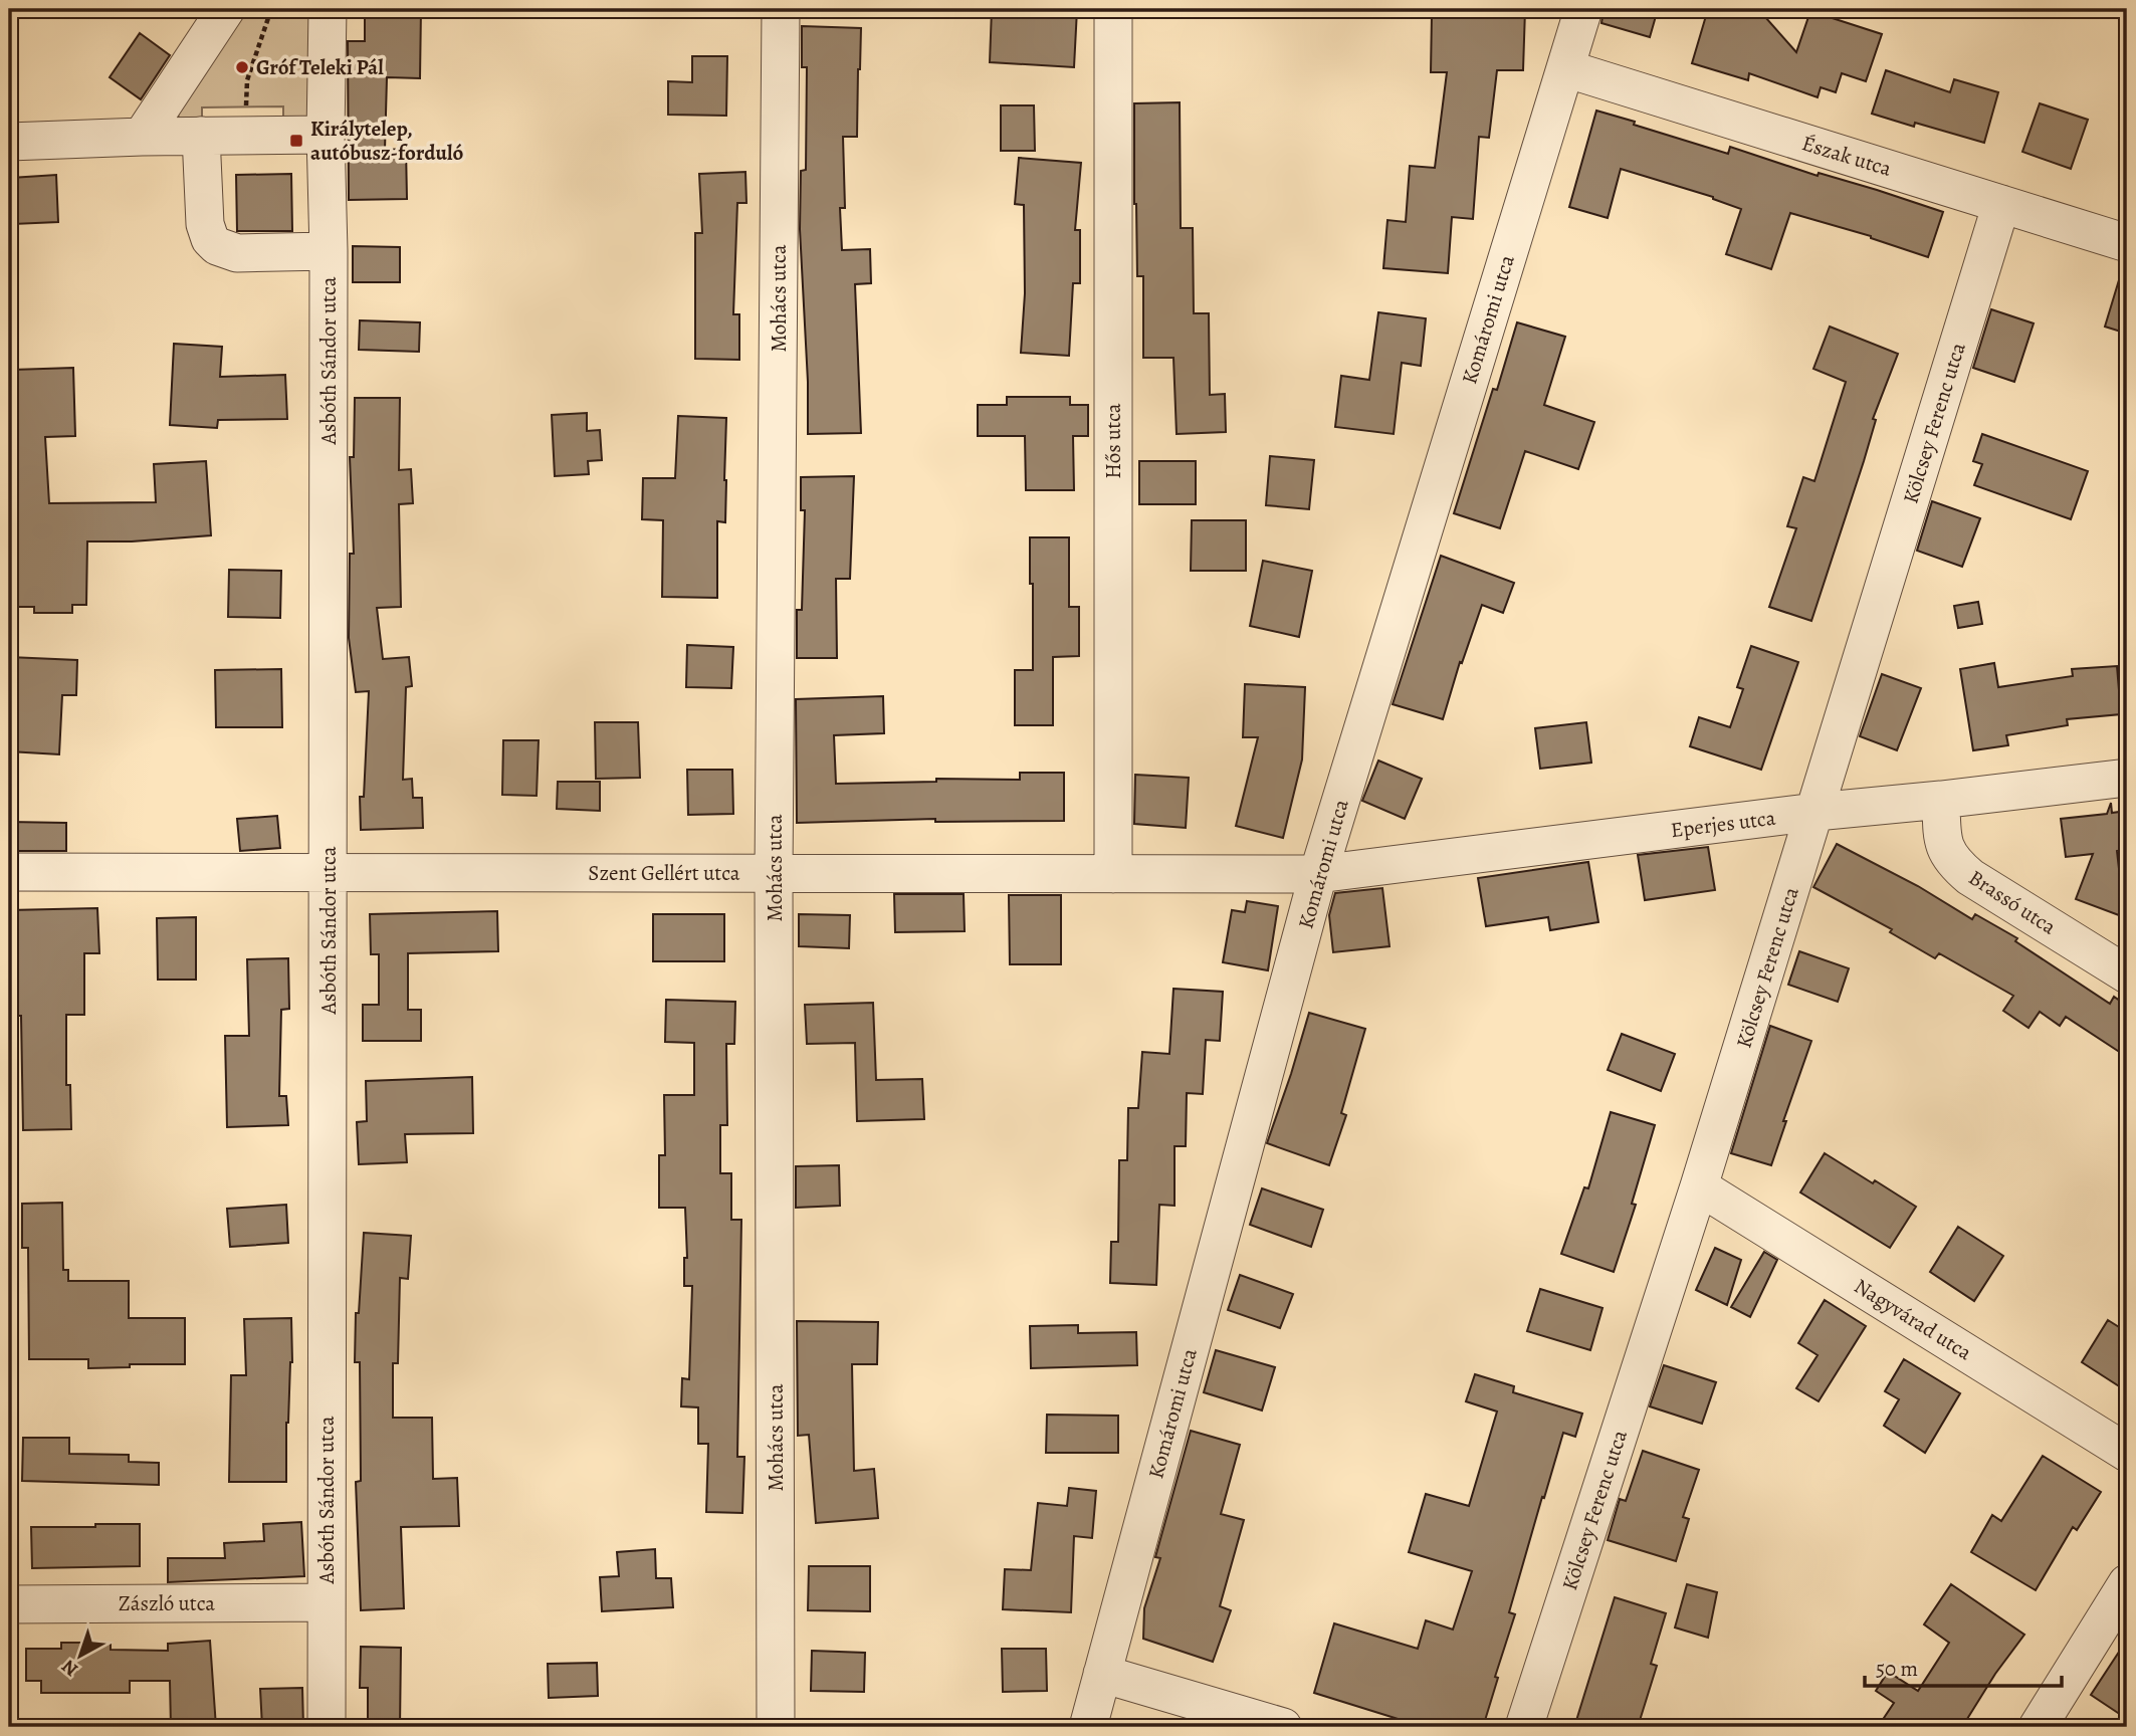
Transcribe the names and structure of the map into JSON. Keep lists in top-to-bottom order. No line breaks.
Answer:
{"streets":{"street":["Észak utca","Mohács utca","Komáromi utca","Asbóth Sándor utca","Kölcsey Ferenc utca","Hős utca","Eperjes utca","Szent Gellért utca","Brassó utca","Nagyvárad utca","Zászló utca"]},"crossings":[["Észak utca","Komáromi utca"],["Észak utca","Kölcsey Ferenc utca"],["Mohács utca","Szent Gellért utca"],["Komáromi utca","Eperjes utca"],["Komáromi utca","Szent Gellért utca"],["Asbóth Sándor utca","Szent Gellért utca"],["Asbóth Sándor utca","Zászló utca"],["Kölcsey Ferenc utca","Eperjes utca"],["Kölcsey Ferenc utca","Nagyvárad utca"],["Hős utca","Szent Gellért utca"],["Eperjes utca","Szent Gellért utca"],["Eperjes utca","Brassó utca"]],"places":{"other":["Gróf Teleki Pál"],"transit":["Királytelep, autóbusz-forduló"]},"scale_bar":"50 m","north":"bottom left"}
